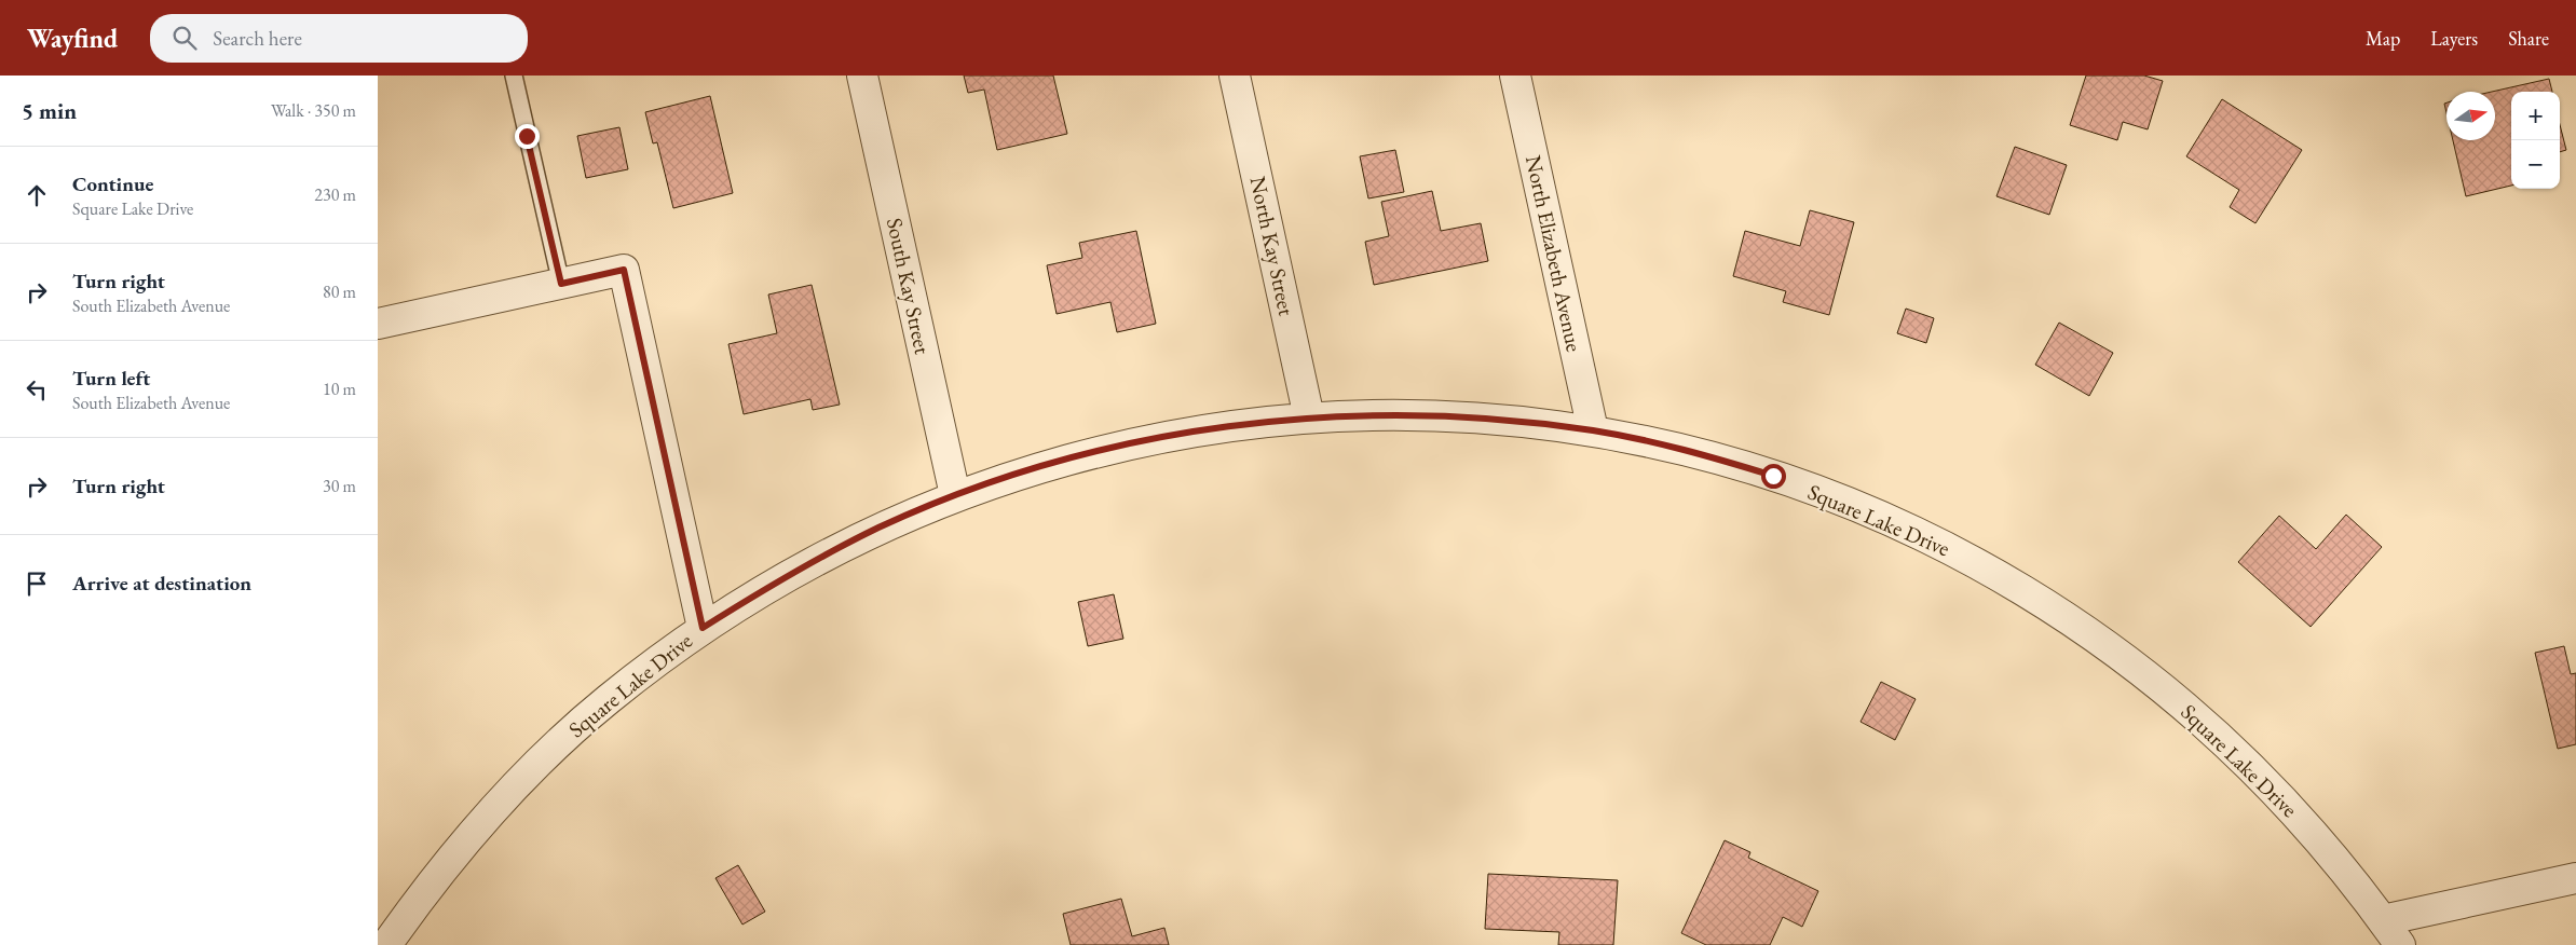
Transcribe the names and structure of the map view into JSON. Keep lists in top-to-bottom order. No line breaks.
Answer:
{"streets":{"street":["North Kay Street","North Elizabeth Avenue","South Kay Street","Square Lake Drive"]},"crossings":[["North Kay Street","Square Lake Drive"],["North Elizabeth Avenue","Square Lake Drive"],["South Kay Street","Square Lake Drive"]],"north":"right","page":{"header":"Wayfind","search":"Search here","nav":["Map","Layers","Share"],"heading":["5 min","Walk · 350 m"],"map_buttons":["+","−"],"list":[["Continue","Square Lake Drive","230 m"],["Turn right","South Elizabeth Avenue","80 m"],["Turn left","South Elizabeth Avenue","10 m"],["Turn right","30 m"],"Arrive at destination"]}}
